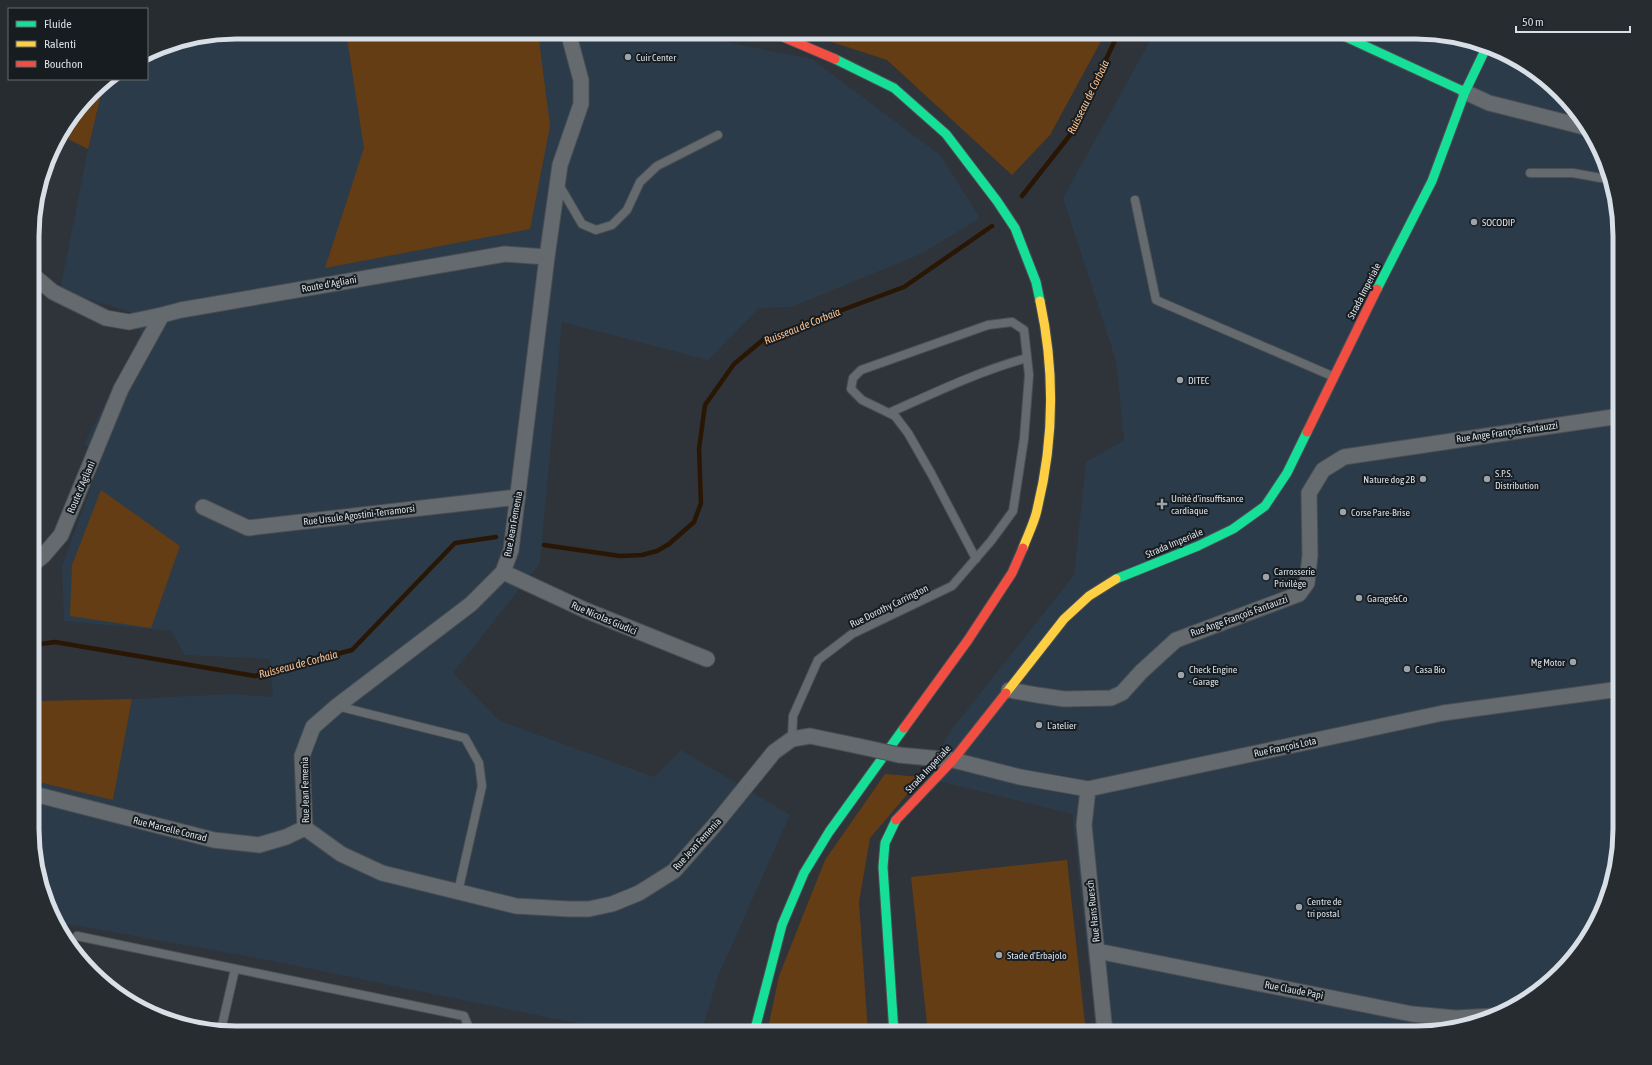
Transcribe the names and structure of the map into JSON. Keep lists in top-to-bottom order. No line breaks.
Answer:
{"streets":{"street":["Route d'Agliani","Strada Imperiale","Rue Ange François Fantauzzi","Rue Ursule Agostini-Terramorsi","Rue Jean Femenia","Rue Nicolas Giudici","Rue François Lota","Rue Marcelle Conrad","Rue Hans Ruesch","Rue Claude Papi"],"lane":["Rue Dorothy Carrington"]},"crossings":[["Route d'Agliani","Rue Jean Femenia"],["Strada Imperiale","Rue Ange François Fantauzzi"],["Strada Imperiale","Rue Jean Femenia"],["Strada Imperiale","Rue François Lota"],["Rue Ursule Agostini-Terramorsi","Rue Jean Femenia"],["Rue Jean Femenia","Rue Dorothy Carrington"],["Rue Jean Femenia","Rue Nicolas Giudici"],["Rue Jean Femenia","Rue François Lota"],["Rue Jean Femenia","Rue Marcelle Conrad"],["Rue François Lota","Rue Hans Ruesch"],["Rue Hans Ruesch","Rue Claude Papi"]],"water":["Ruisseau de Corbaia"],"places":{"other":["Cuir Center","SOCODIP","DITEC","Nature dog 2B","S.P.S. Distribution","Corse Pare-Brise","Carrosserie Privilège","Garage&Co","Mg Motor","Casa Bio","Check Engine - Garage","L'atelier","Centre de tri postal","Stade d'Erbajolo"],"health":["Unité d'insuffisance cardiaque"]},"legend":["Fluide","Ralenti","Bouchon"],"scale_bar":"50 m"}
